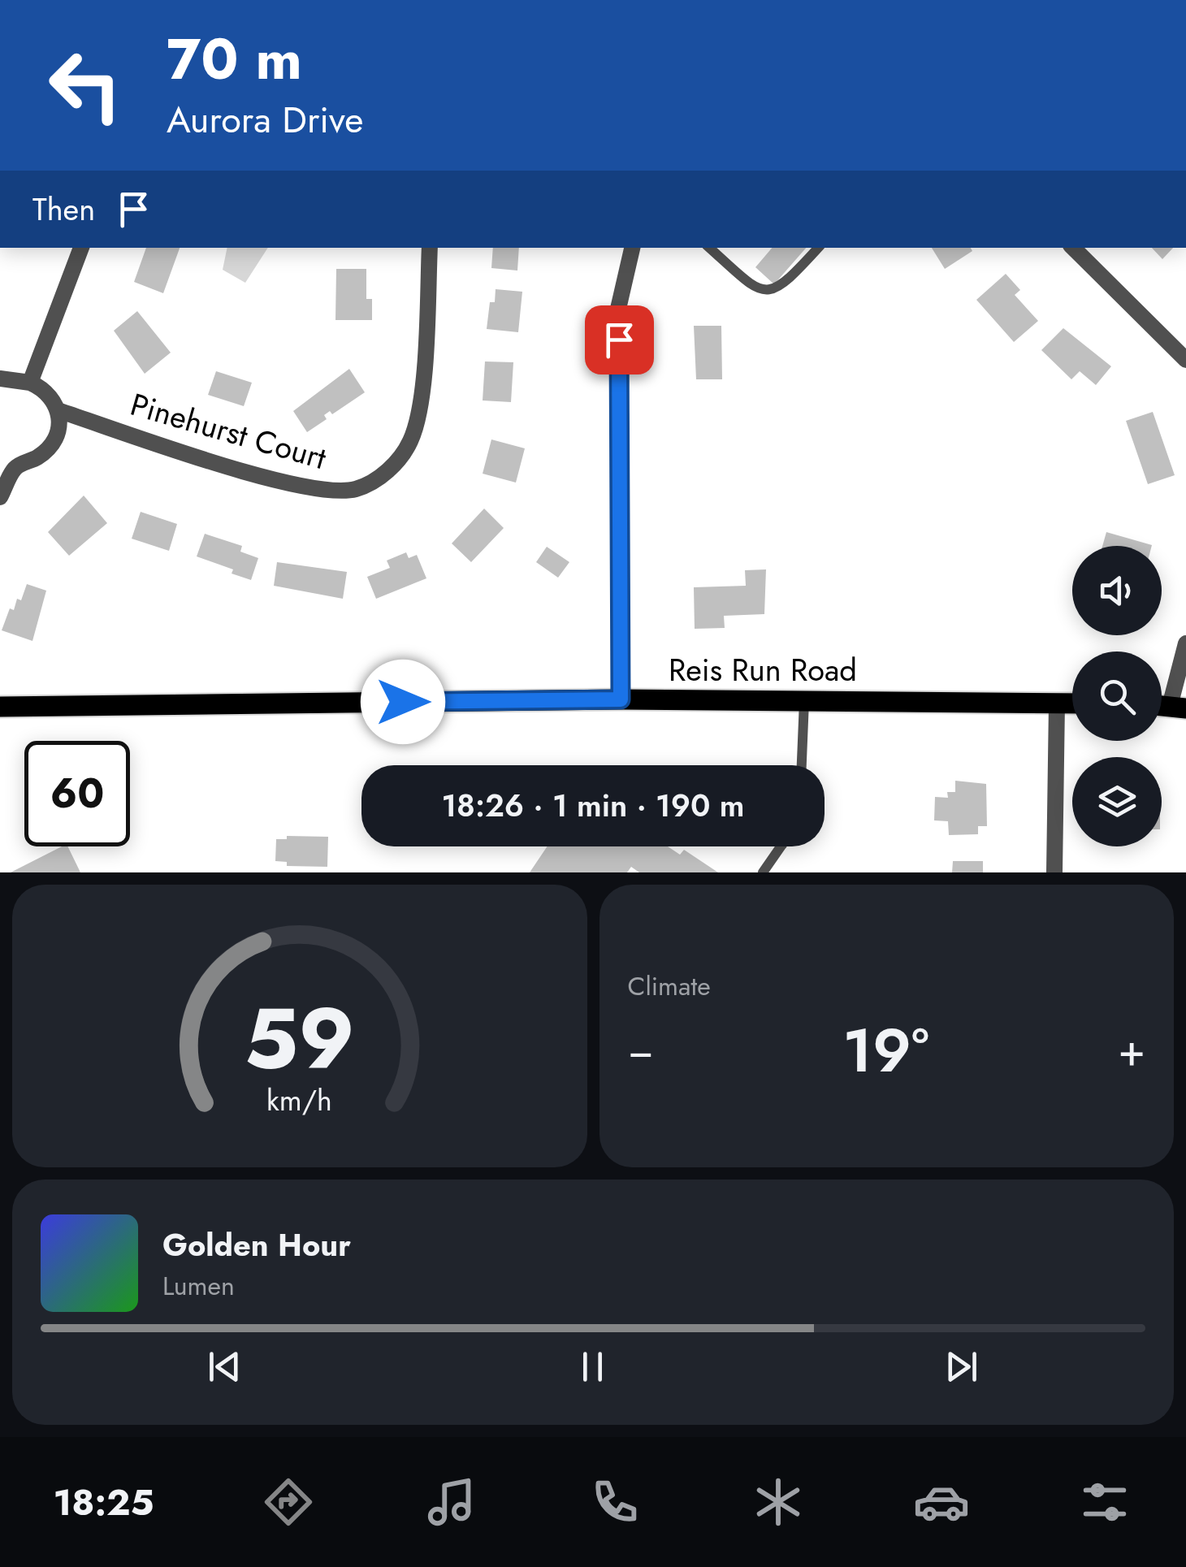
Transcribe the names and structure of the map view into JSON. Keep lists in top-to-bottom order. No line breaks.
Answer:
{"streets":{"main road":["Reis Run Road"],"street":["Pinehurst Court"]},"page":{"turn":["70 m","Aurora Drive"],"then":"Then","limit":"60","trip":"18:26 · 1 min · 190 m","tile":"Climate","heat":["−","19°","+"],"song":["Golden Hour","Lumen"],"tabs":"18:25","gauge":["59","km/h"]}}
